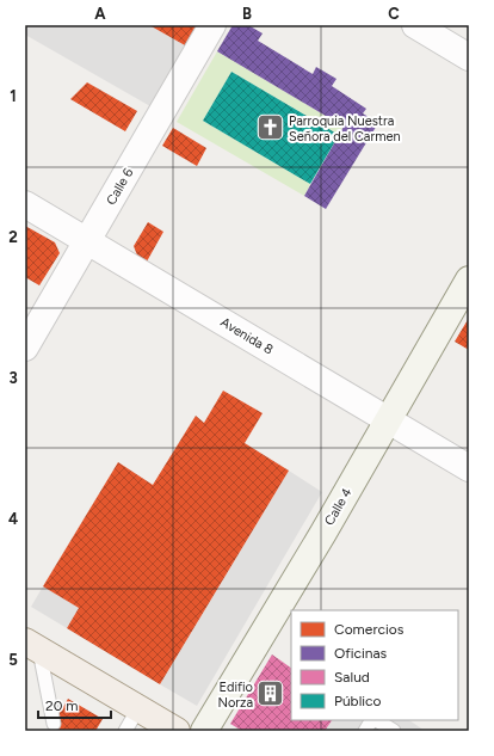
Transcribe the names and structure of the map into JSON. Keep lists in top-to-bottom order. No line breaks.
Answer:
{"streets":{"street":["Calle 6","Avenida 8","Calle 4"]},"crossings":[["Calle 6","Avenida 8"],["Avenida 8","Calle 4"]],"places":{"church":["Parroquia Nuestra Señora del Carmen"],"building":["Edifio Norza"]},"legend":["Comercios","Oficinas","Salud","Público"],"scale_bar":"20 m","grid":{"columns":["A","B","C"],"rows":["1","2","3","4","5"]}}
